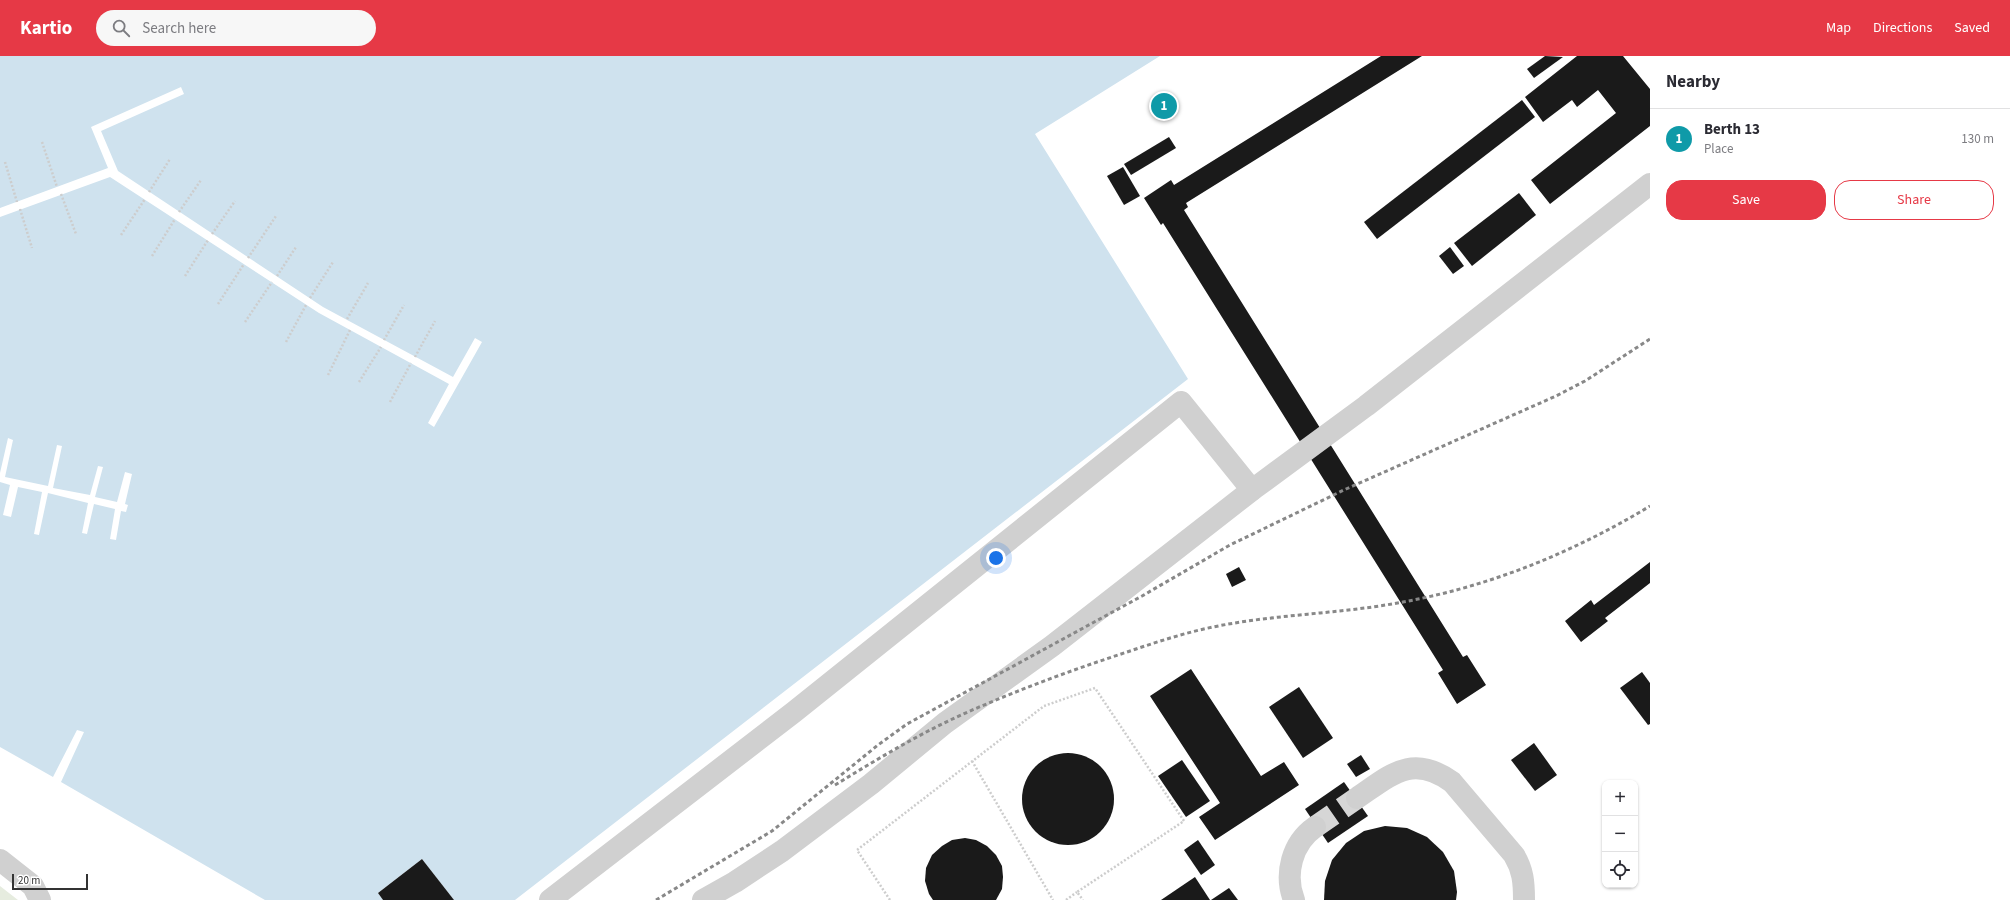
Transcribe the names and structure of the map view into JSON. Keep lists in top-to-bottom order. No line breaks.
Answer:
{"scale_bar":"20 m","page":{"header":"Kartio","search":"Search here","nav":["Map","Directions","Saved"],"heading":"Nearby","pins":"1","list":[{"mark":"1","name":"Berth 13","note":"Place","value":"130 m"}],"buttons":["Save","Share"],"map_buttons":["+","−"],"scale":"20 m"}}
